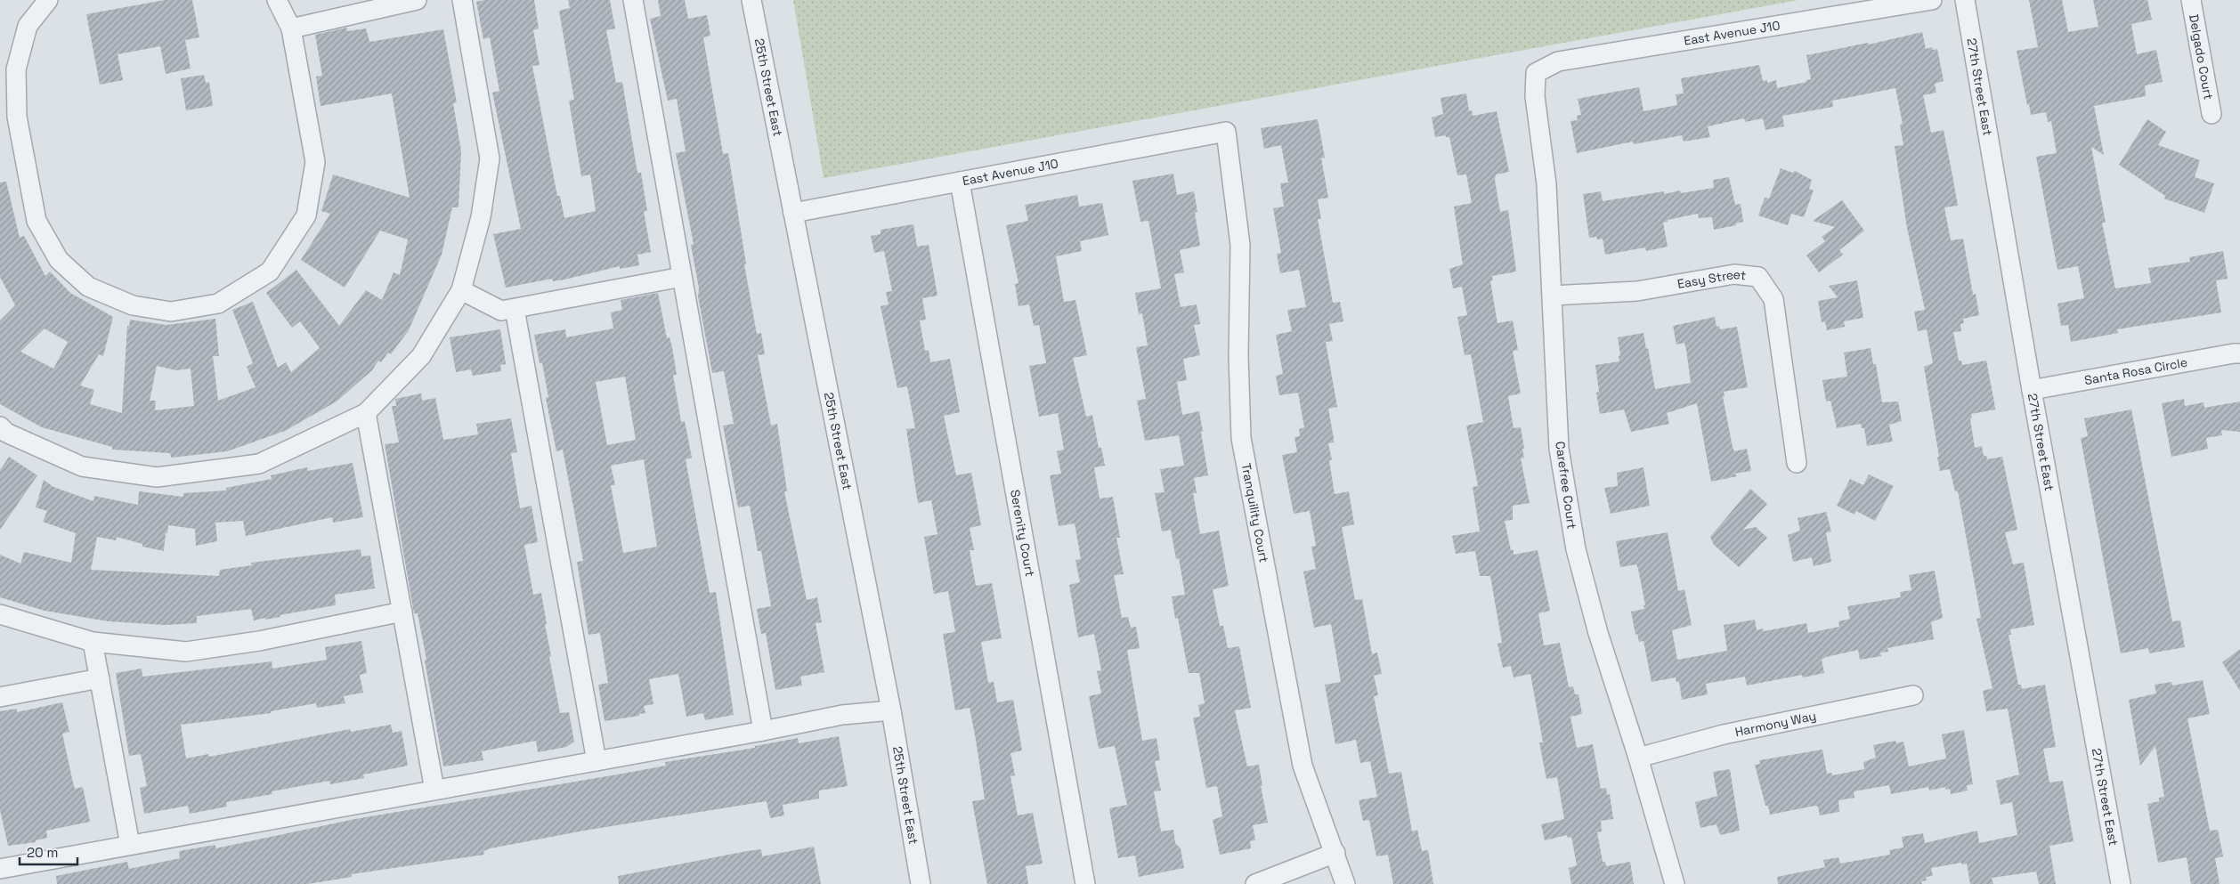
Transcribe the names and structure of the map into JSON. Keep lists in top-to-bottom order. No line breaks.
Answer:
{"streets":{"street":["East Avenue J10","Delgado Court","27th Street East","25th Street East","Easy Street","Santa Rosa Circle","Carefree Court","Tranquility Court","Serenity Court","Harmony Way"]},"crossings":[["East Avenue J10","25th Street East"],["East Avenue J10","Carefree Court"],["East Avenue J10","Tranquility Court"],["East Avenue J10","Serenity Court"],["27th Street East","Santa Rosa Circle"],["Easy Street","Carefree Court"],["Carefree Court","Harmony Way"]],"scale_bar":"20 m"}
